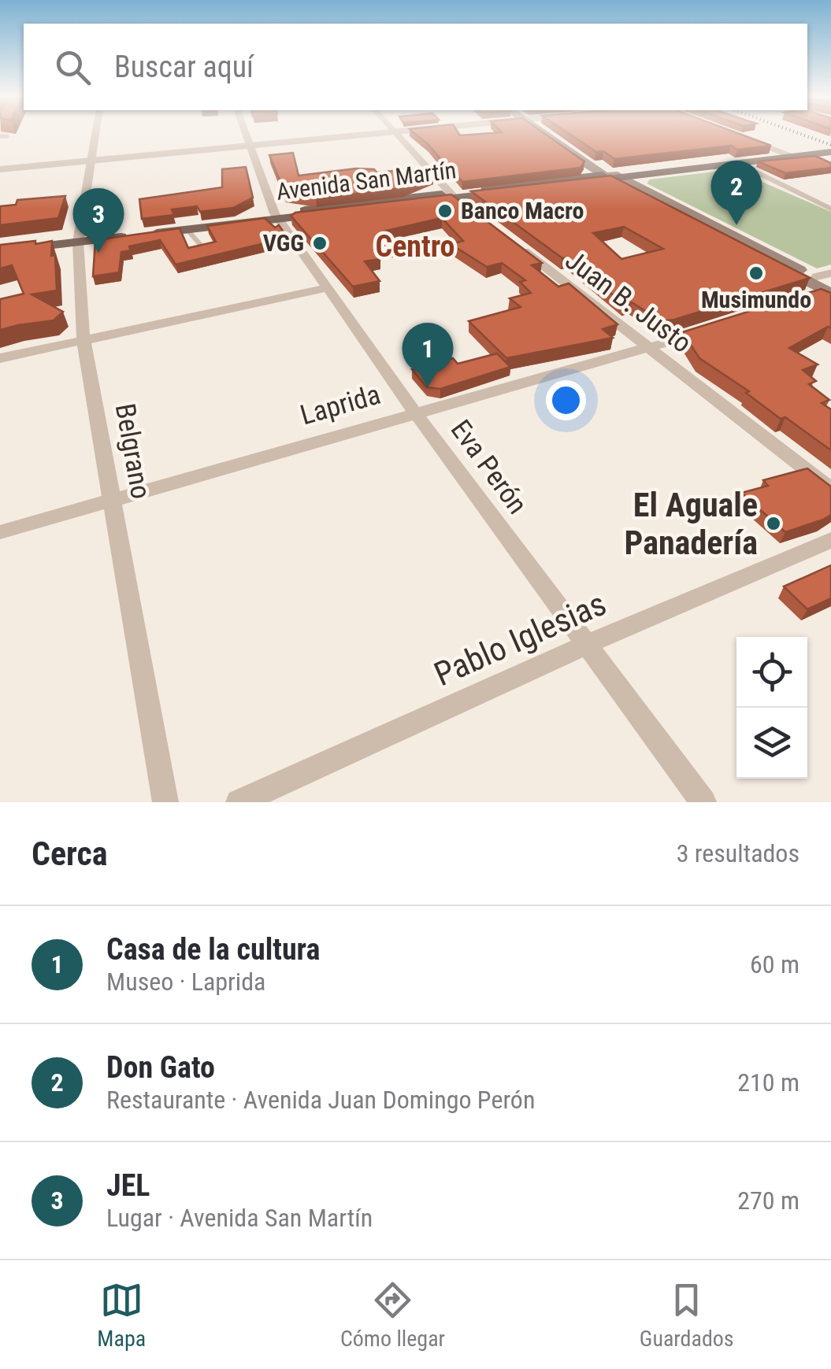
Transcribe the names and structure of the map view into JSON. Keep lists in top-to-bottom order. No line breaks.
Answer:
{"streets":{"main road":["Avenida San Martín"],"street":["Juan B. Justo","Laprida","Belgrano","Eva Perón","Pablo Iglesias"]},"crossings":[["Avenida San Martín","Belgrano"],["Avenida San Martín","Eva Perón"],["Juan B. Justo","Laprida"],["Laprida","Belgrano"],["Laprida","Eva Perón"],["Eva Perón","Pablo Iglesias"]],"districts":["Centro"],"places":["Banco Macro","VGG","Musimundo","El Aguale Panadería"],"page":{"search":"Buscar aquí","pins":["2","3","1"],"heading":["Cerca","3 resultados"],"list":[{"mark":"1","name":"Casa de la cultura","note":"Museo · Laprida","value":"60 m"},{"mark":"2","name":"Don Gato","note":"Restaurante · Avenida Juan Domingo Perón","value":"210 m"},{"mark":"3","name":"JEL","note":"Lugar · Avenida San Martín","value":"270 m"}],"nav":["Mapa","Cómo llegar","Guardados"]}}
